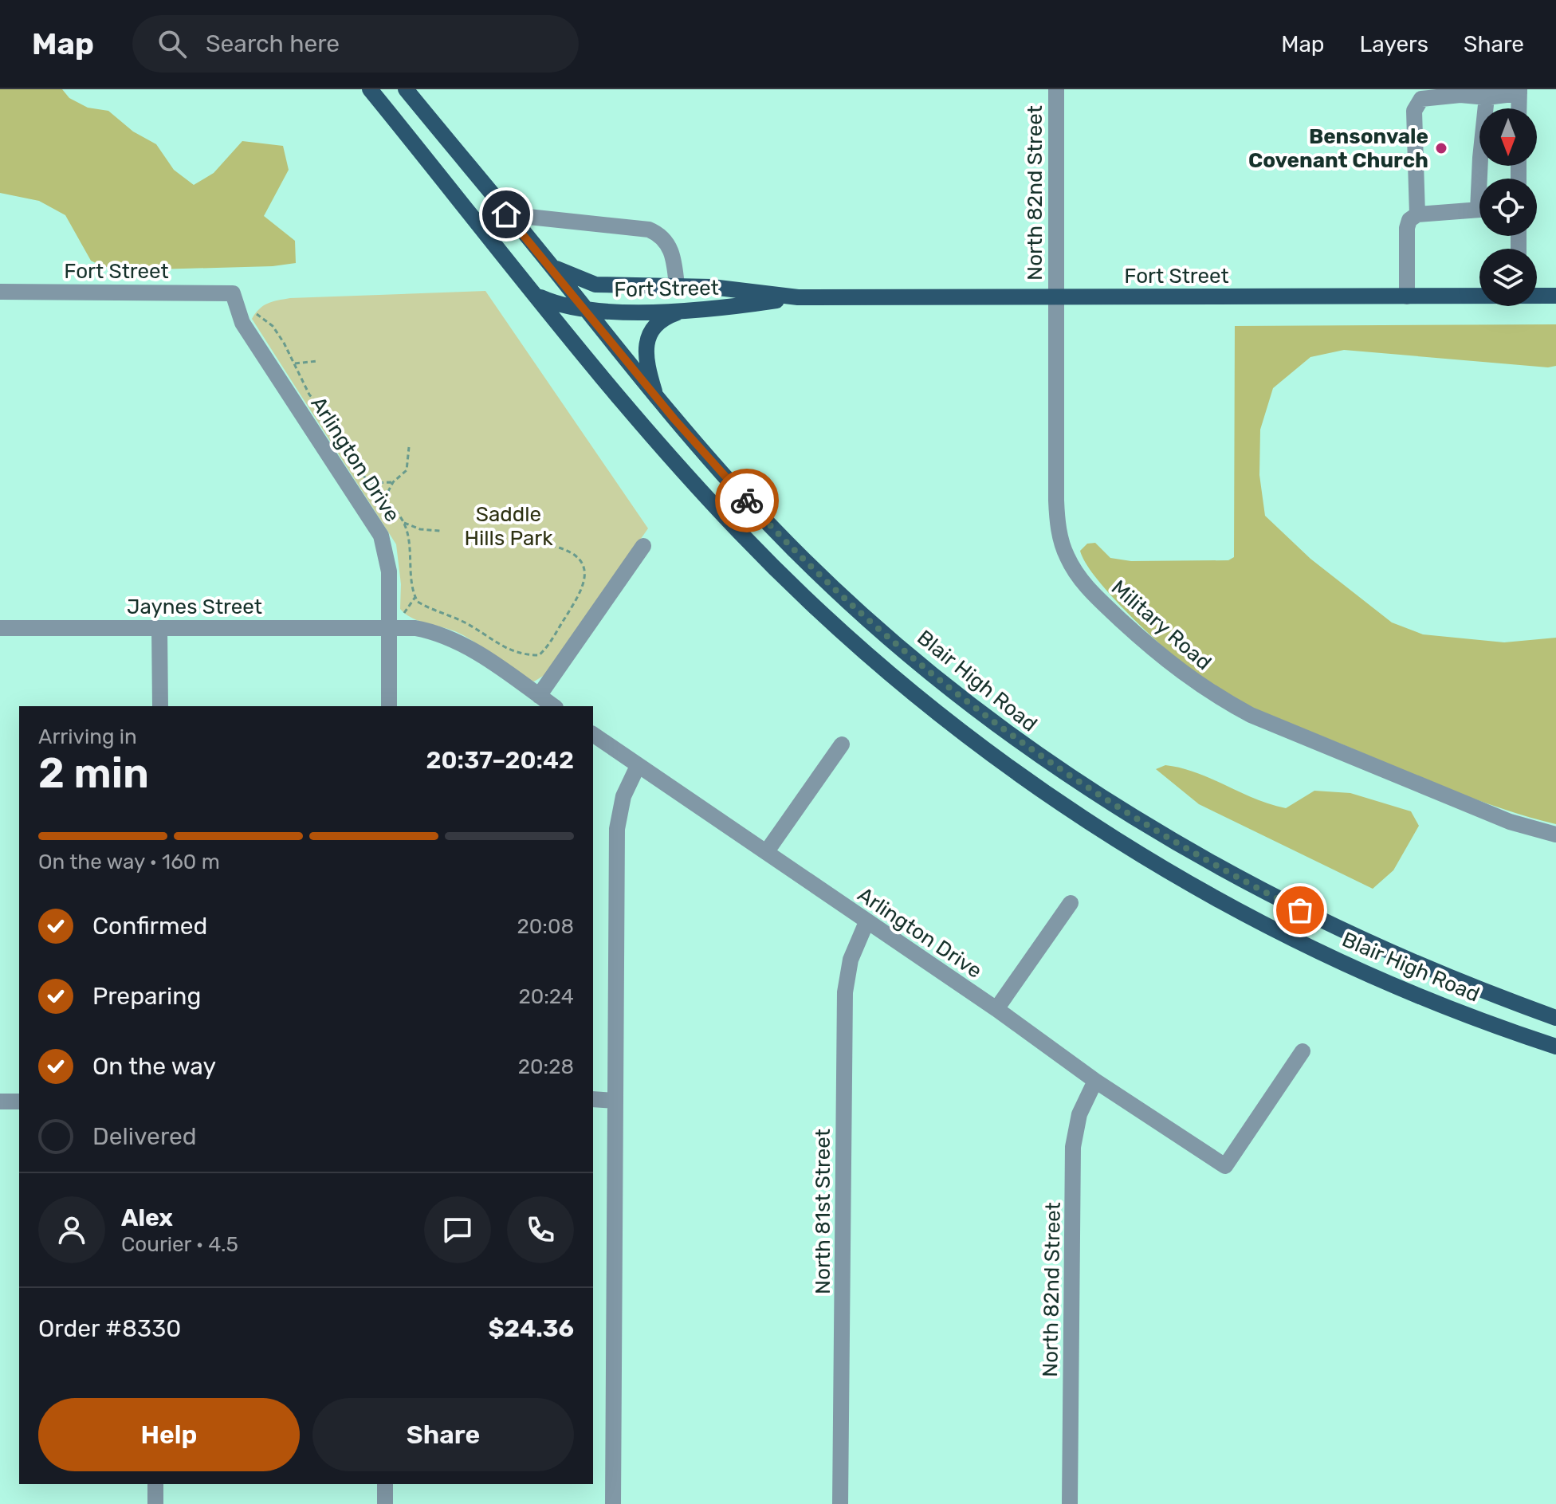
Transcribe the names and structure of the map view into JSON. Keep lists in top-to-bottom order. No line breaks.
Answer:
{"streets":{"main road":["Fort Street","Blair High Road"],"street":["North 82nd Street","Arlington Drive","Jaynes Street","Military Road","North 81st Street"]},"crossings":[["North 82nd Street","Fort Street"],["North 82nd Street","Arlington Drive"],["North 82nd Street","Military Road"],["Fort Street","Arlington Drive"],["Fort Street","Military Road"],["Fort Street","Blair High Road"],["Arlington Drive","Jaynes Street"],["Arlington Drive","North 81st Street"]],"parks":["Saddle Hills Park"],"places":["Bensonvale Covenant Church"],"north":"bottom","page":{"header":"Map","search":"Search here","nav":["Map","Layers","Share"],"heading":["2 min","Arriving in","20:37–20:42"],"panel":["Alex","Courier · 4.5","Order #8330","$24.36"],"bar":"On the way · 160 m","list":[["Confirmed","20:08"],["Preparing","20:24"],["On the way","20:28"],"Delivered"],"buttons":["Help","Share"]}}
